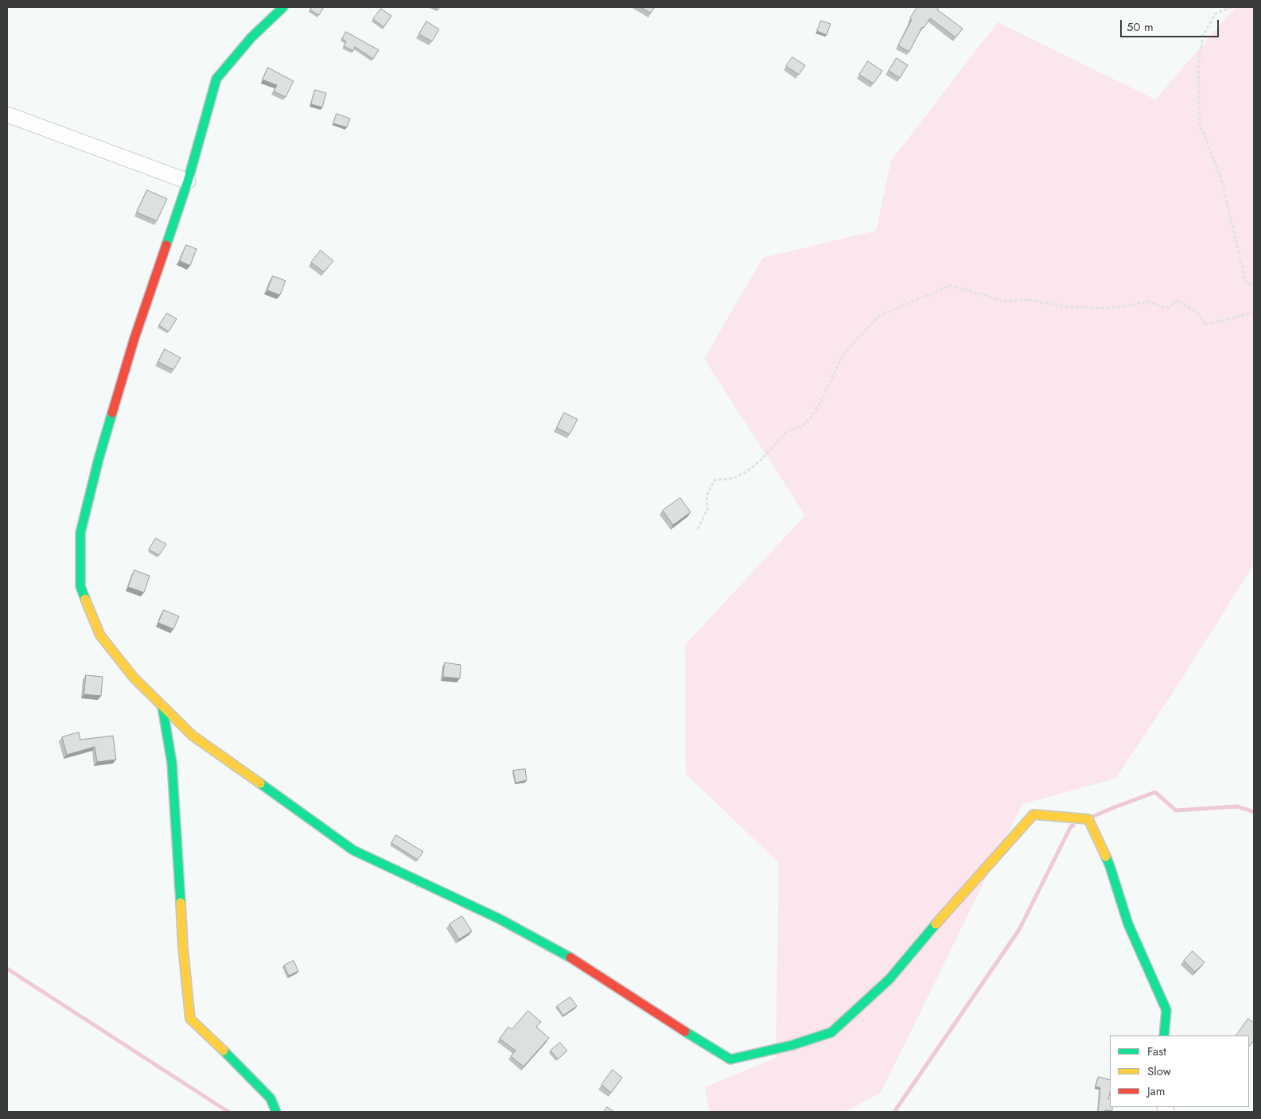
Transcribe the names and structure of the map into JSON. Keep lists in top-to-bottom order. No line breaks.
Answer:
{"legend":["Fast","Slow","Jam"],"scale_bar":"50 m"}
